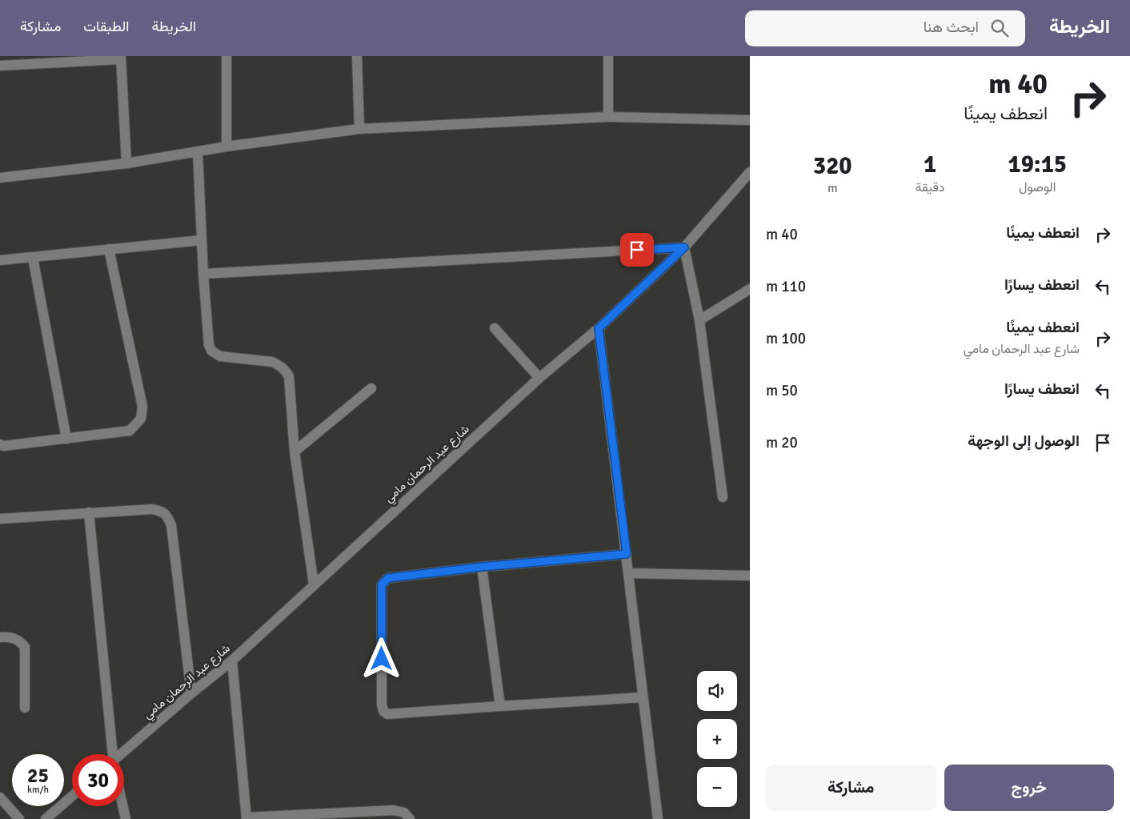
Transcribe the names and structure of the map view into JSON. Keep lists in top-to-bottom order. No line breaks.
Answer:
{"streets":{"street":["شارع عبد الرحمان مامي"]},"page":{"header":"الخريطة","search":"ابحث هنا","nav":["الخريطة","الطبقات","مشاركة"],"turn":["40 m","انعطف يمينًا"],"eta":["19:15","الوصول","1","دقيقة","320","m"],"list":[{"name":"انعطف يمينًا","value":"40 m"},{"name":"انعطف يسارًا","value":"110 m"},{"name":"انعطف يمينًا","note":"شارع عبد الرحمان مامي","value":"100 m"},{"name":"انعطف يسارًا","value":"50 m"},{"name":"الوصول إلى الوجهة","value":"20 m"}],"map_buttons":["+","−"],"speed":"25 km/h","limit":"30","buttons":["خروج","مشاركة"]}}
